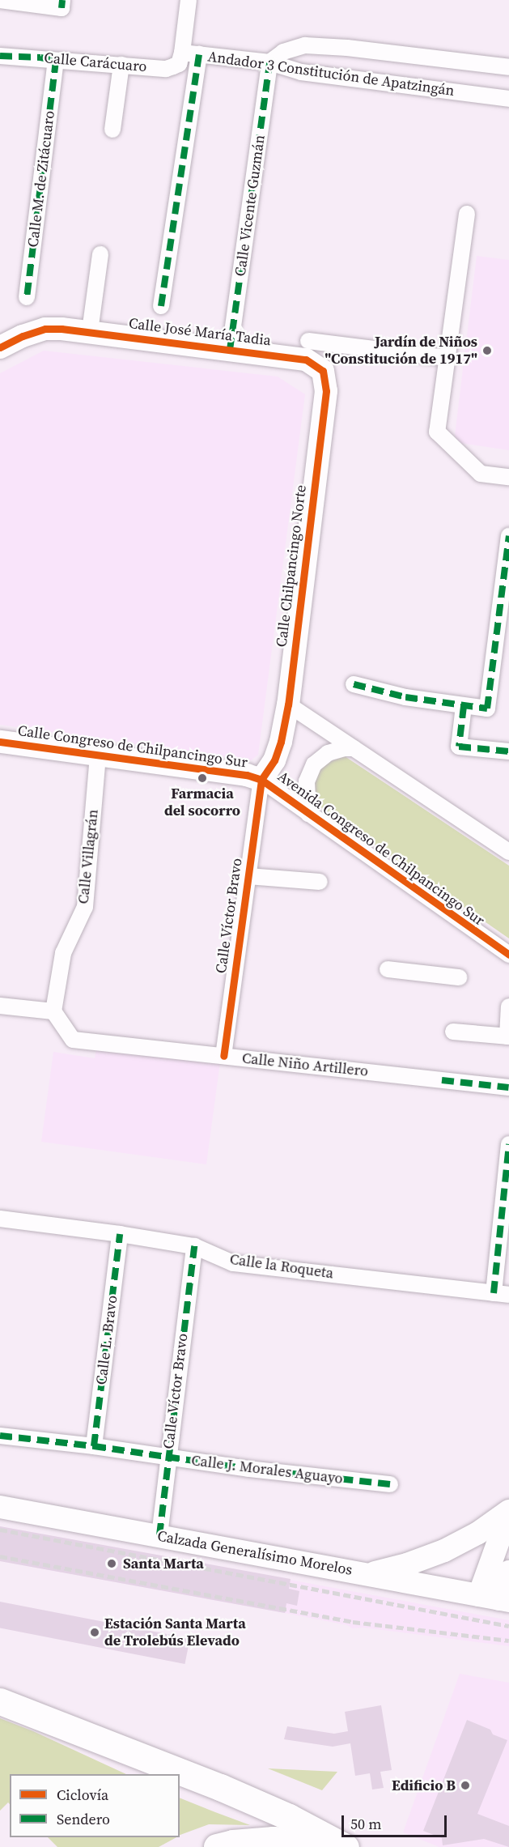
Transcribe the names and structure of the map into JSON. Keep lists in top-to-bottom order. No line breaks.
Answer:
{"streets":{"street":["Calle Carácuaro","Andador 3 Constitución de Apatzingán","Calle M. de Zitácuaro","Calle Vicente Guzmán","Calle José María Tadia","Calle Chilpancingo Norte","Calle Congreso de Chilpancingo Sur","Avenida Congreso de Chilpancingo Sur","Calle Villagrán","Calle Víctor Bravo","Calle Niño Artillero","Calle la Roqueta","Calle L. Bravo","Calle J. Morales Aguayo","Calzada Generalísimo Morelos"]},"crossings":[["Calle Carácuaro","Andador 3 Constitución de Apatzingán"],["Calle Carácuaro","Calle M. de Zitácuaro"],["Andador 3 Constitución de Apatzingán","Calle Vicente Guzmán"],["Calle Vicente Guzmán","Calle José María Tadia"],["Calle José María Tadia","Calle Chilpancingo Norte"],["Calle Chilpancingo Norte","Calle Congreso de Chilpancingo Sur"],["Calle Chilpancingo Norte","Avenida Congreso de Chilpancingo Sur"],["Calle Chilpancingo Norte","Calle Víctor Bravo"],["Calle Congreso de Chilpancingo Sur","Avenida Congreso de Chilpancingo Sur"],["Calle Congreso de Chilpancingo Sur","Calle Villagrán"],["Calle Congreso de Chilpancingo Sur","Calle Víctor Bravo"],["Avenida Congreso de Chilpancingo Sur","Calle Víctor Bravo"],["Calle Villagrán","Calle Niño Artillero"],["Calle Víctor Bravo","Calle Niño Artillero"],["Calle Víctor Bravo","Calle la Roqueta"],["Calle Víctor Bravo","Calle J. Morales Aguayo"],["Calle Víctor Bravo","Calzada Generalísimo Morelos"],["Calle la Roqueta","Calle L. Bravo"],["Calle L. Bravo","Calle J. Morales Aguayo"]],"places":["Jardín de Niños \"Constitución de 1917\"","Farmacia del socorro","Santa Marta","Estación Santa Marta de Trolebús Elevado","Edificio B"],"legend":["Ciclovía","Sendero"],"scale_bar":"50 m"}
